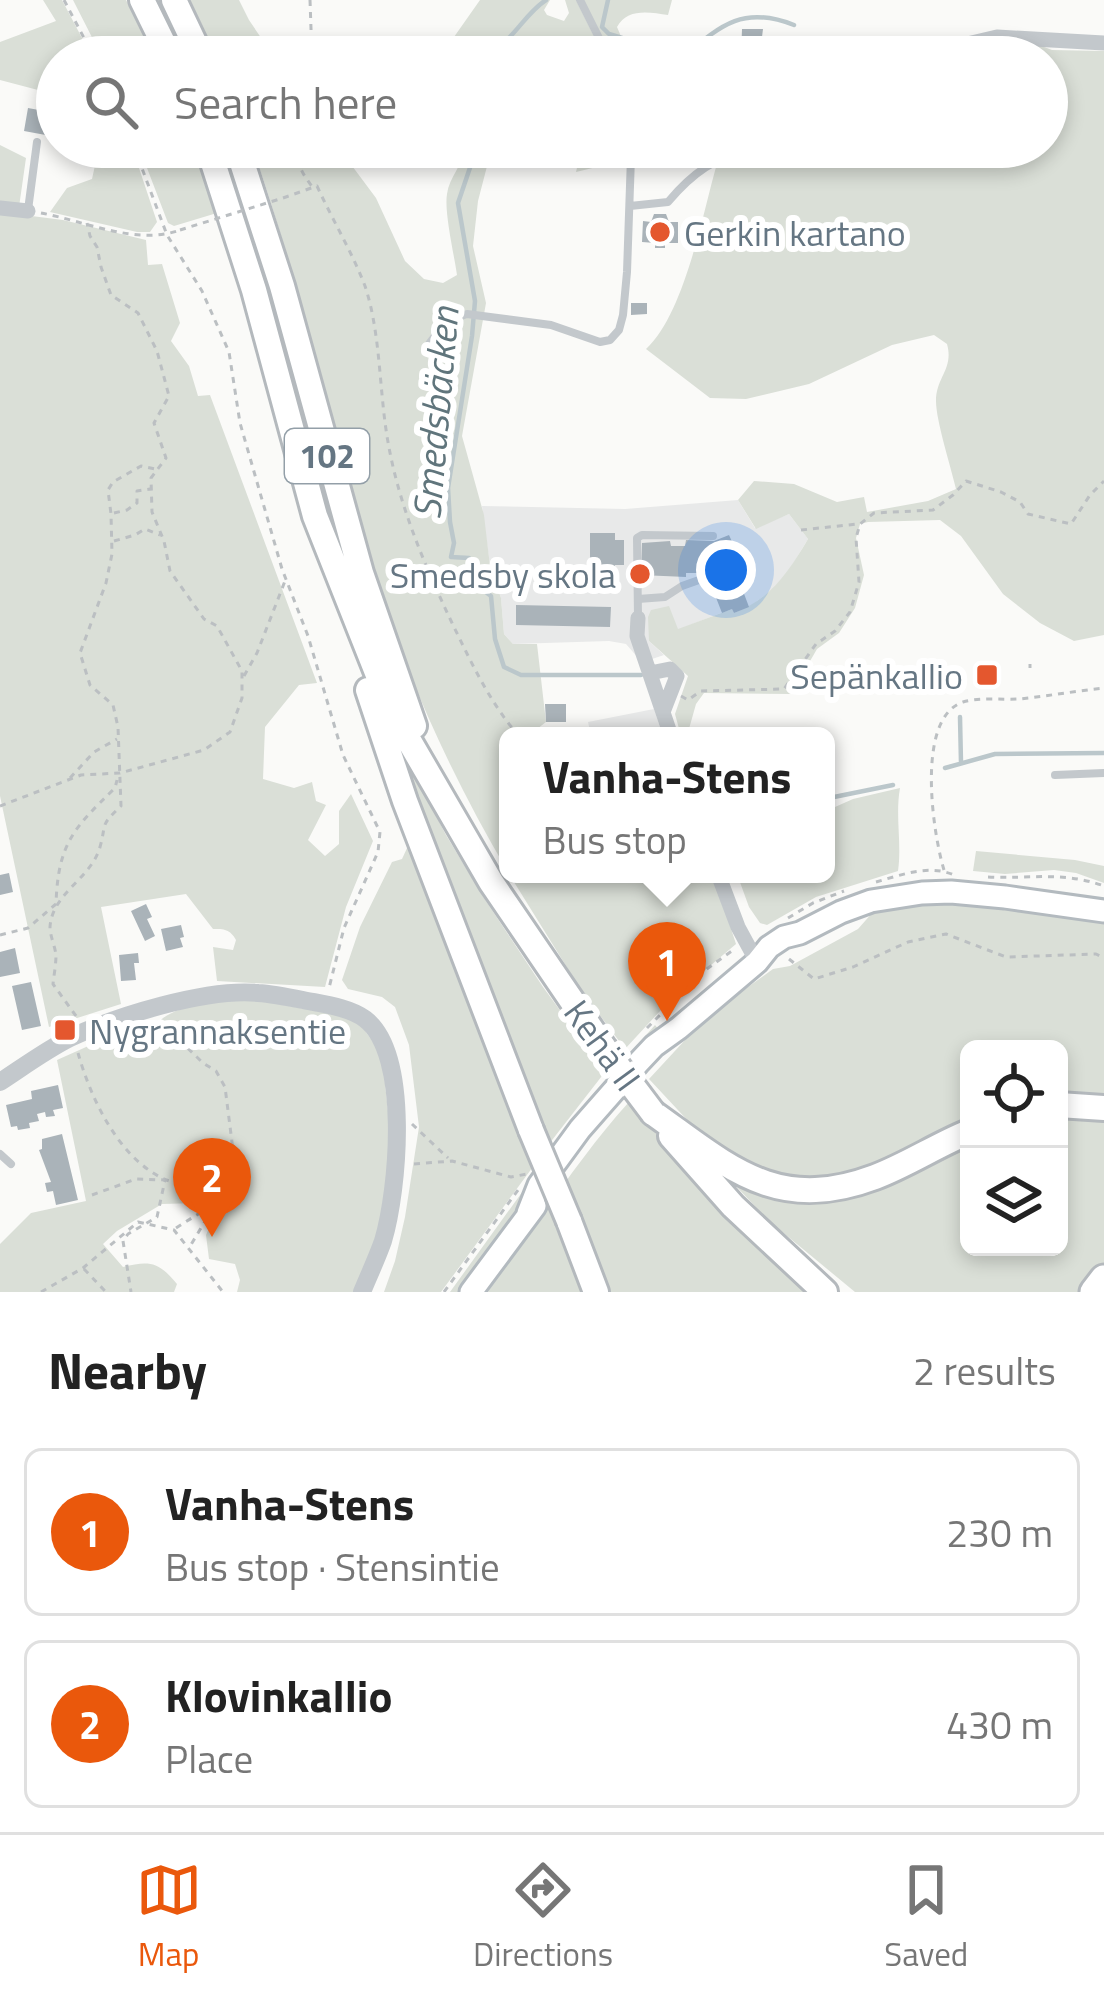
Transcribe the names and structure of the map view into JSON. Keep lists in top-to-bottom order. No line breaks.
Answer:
{"streets":{"highway":["102","Kehä II"]},"water":["Smedsbäcken"],"places":{"other":["Gerkin kartano","Smedsby skola"],"transit":["Sepänkallio","Nygrannaksentie"]},"page":{"search":"Search here","popup":["Vanha-Stens","Bus stop"],"pins":["1","2"],"heading":["Nearby","2 results"],"list":[{"mark":"1","name":"Vanha-Stens","note":"Bus stop · Stensintie","value":"230 m"},{"mark":"2","name":"Klovinkallio","note":"Place","value":"430 m"}],"nav":["Map","Directions","Saved"]}}
